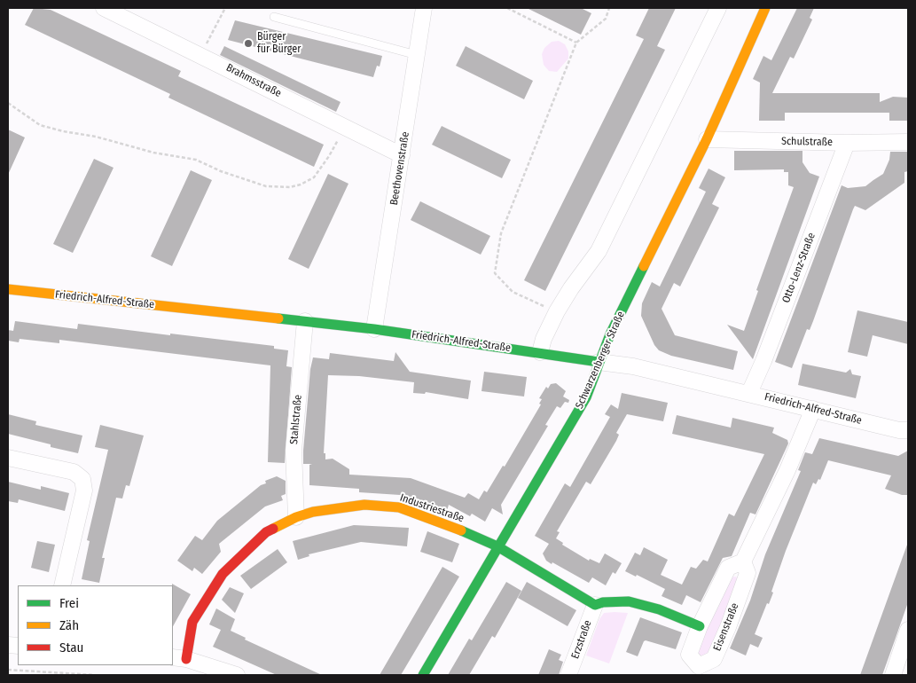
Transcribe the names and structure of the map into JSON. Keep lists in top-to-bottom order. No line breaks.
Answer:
{"streets":{"street":["Brahmsstraße","Schulstraße","Beethovenstraße","Otto-Lenz-Straße","Friedrich-Alfred-Straße","Schwarzenberger Straße","Stahlstraße","Industriestraße","Eisenstraße","Erzstraße"]},"crossings":[["Brahmsstraße","Beethovenstraße"],["Schulstraße","Otto-Lenz-Straße"],["Schulstraße","Schwarzenberger Straße"],["Beethovenstraße","Friedrich-Alfred-Straße"],["Otto-Lenz-Straße","Friedrich-Alfred-Straße"],["Friedrich-Alfred-Straße","Schwarzenberger Straße"],["Friedrich-Alfred-Straße","Stahlstraße"],["Friedrich-Alfred-Straße","Eisenstraße"],["Schwarzenberger Straße","Industriestraße"],["Stahlstraße","Industriestraße"],["Industriestraße","Erzstraße"]],"places":["Bürger für Bürger"],"legend":["Frei","Zäh","Stau"]}
